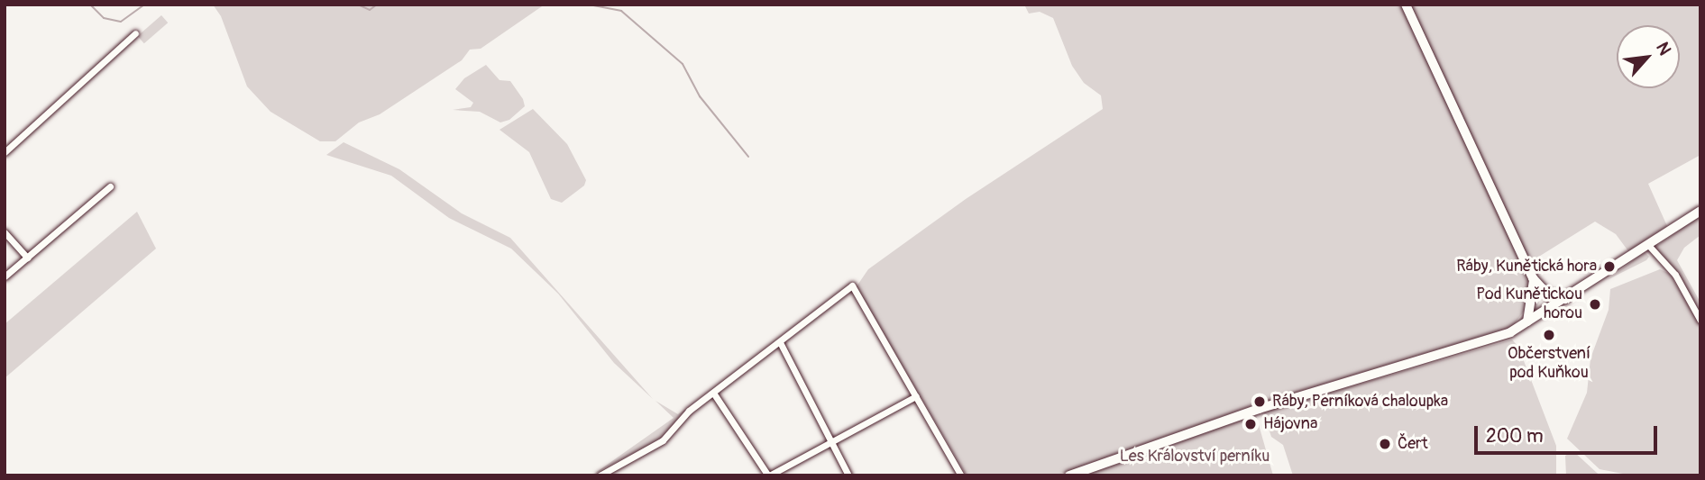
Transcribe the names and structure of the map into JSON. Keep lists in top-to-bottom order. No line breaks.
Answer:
{"parks":["Les Království perníku"],"places":["Ráby, Kunětická hora","Pod Kunětickou horou","Občerstvení pod Kuňkou","Ráby, Perníková chaloupka","Hájovna","Čert"],"scale_bar":"200 m","north":"top right"}
